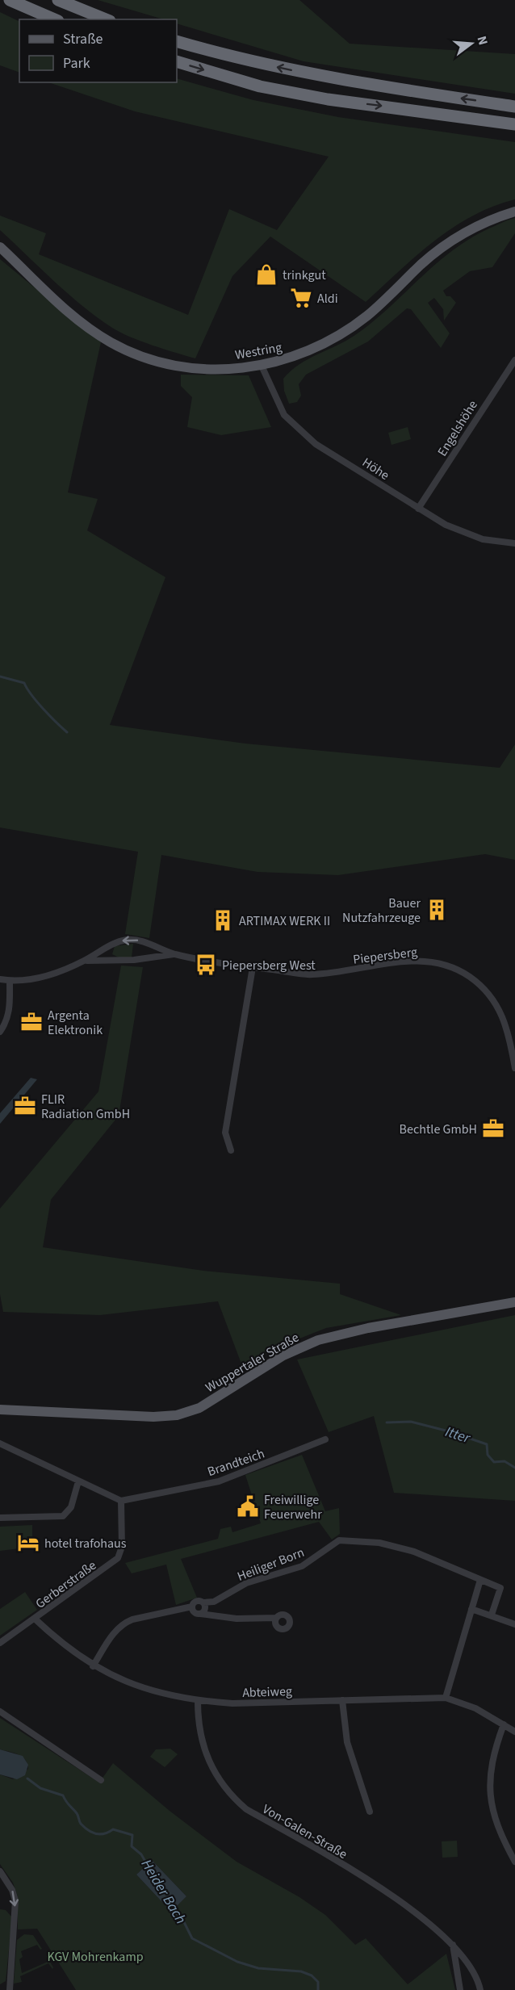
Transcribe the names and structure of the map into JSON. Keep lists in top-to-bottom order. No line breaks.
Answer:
{"streets":{"main road":["Westring","Wuppertaler Straße"],"street":["Engelshöhe","Höhe","Piepersberg","Brandteich","Heiliger Born","Gerberstraße","Abteiweg","Von-Galen-Straße"]},"crossings":[["Westring","Höhe"],["Engelshöhe","Höhe"],["Brandteich","Gerberstraße"],["Heiliger Born","Abteiweg"],["Gerberstraße","Abteiweg"],["Abteiweg","Von-Galen-Straße"]],"water":["Itter","Heider Bach"],"parks":["KGV Mohrenkamp"],"places":{"shop":["trinkgut"],"supermarket":["Aldi"],"building":["Bauer Nutzfahrzeuge","ARTIMAX WERK II"],"bus stop":["Piepersberg West"],"office":["Argenta Elektronik","FLIR Radiation GmbH","Bechtle GmbH"],"public building":["Freiwillige Feuerwehr"],"hotel":["hotel trafohaus"]},"legend":["Straße","Park"],"north":"right"}
